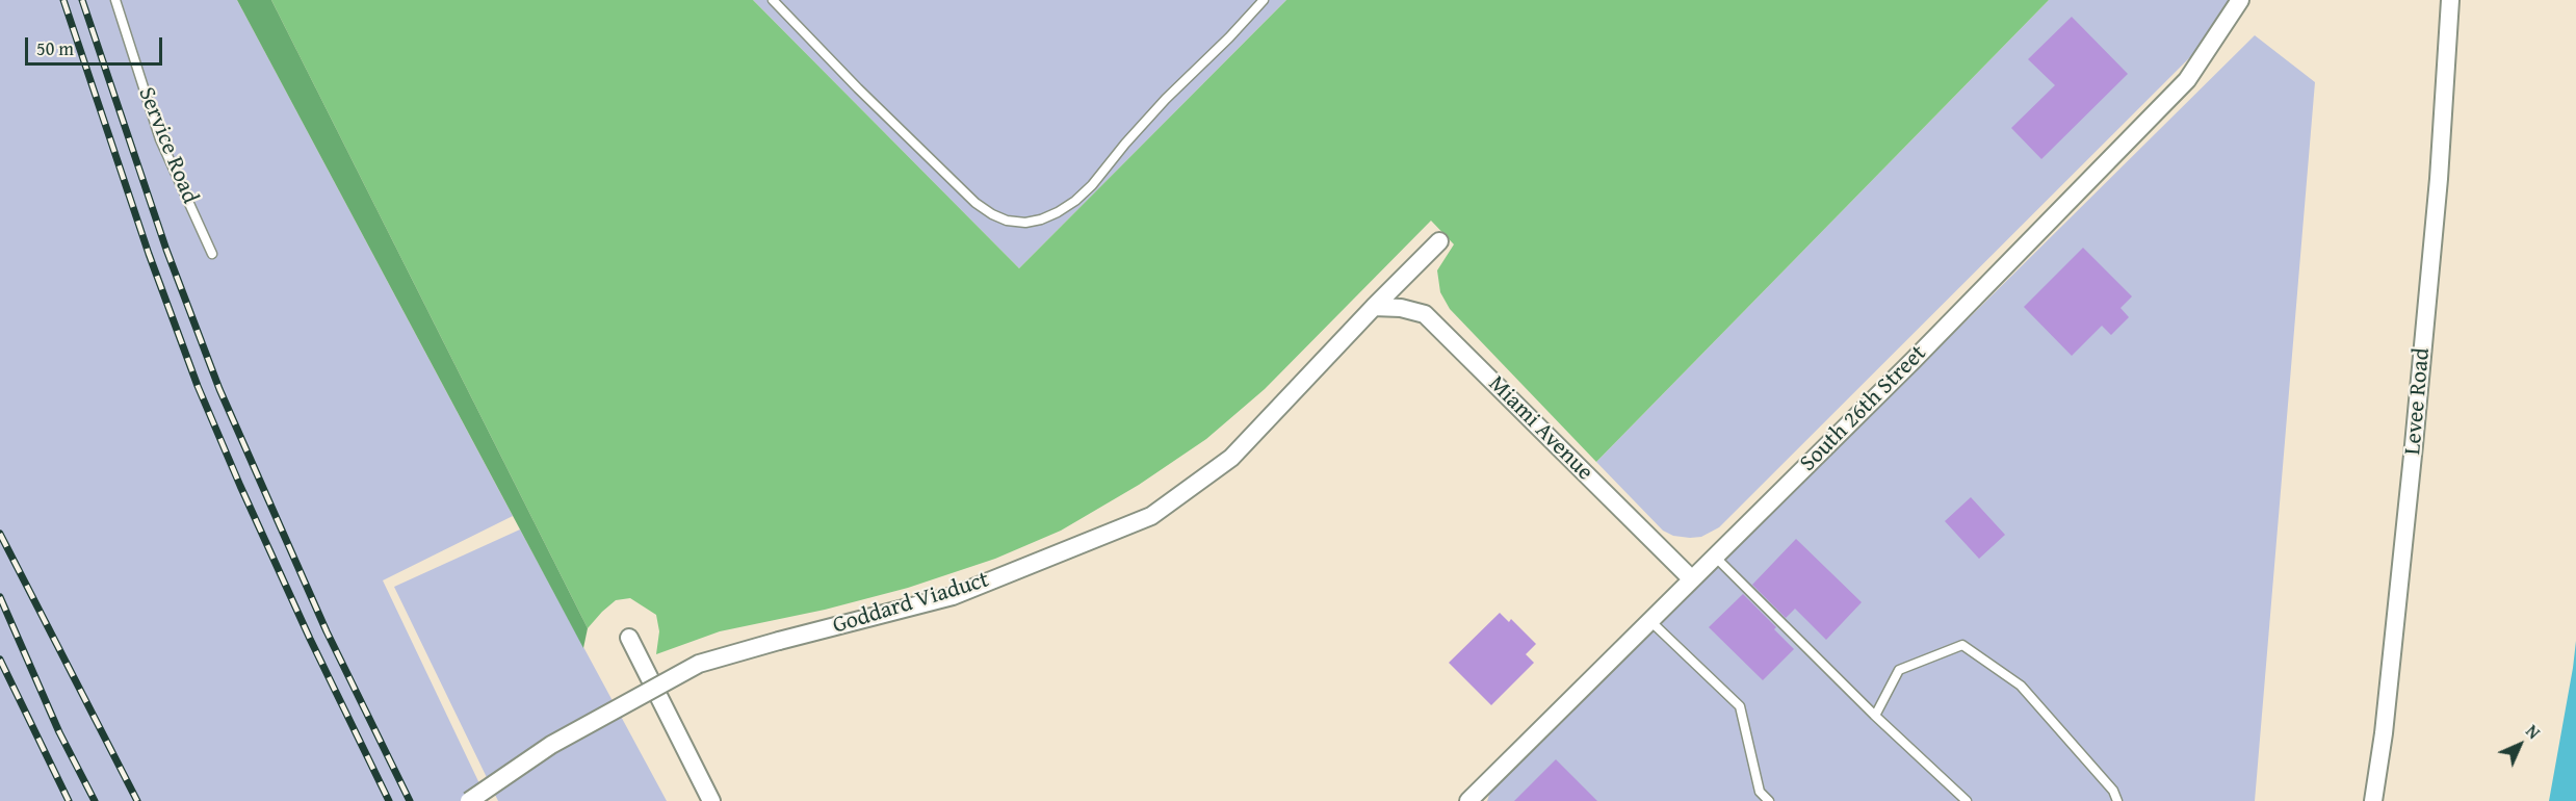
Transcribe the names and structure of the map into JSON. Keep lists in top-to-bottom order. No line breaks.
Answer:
{"streets":{"street":["Levee Road","South 26th Street","Miami Avenue","Goddard Viaduct"],"lane":["Service Road"]},"crossings":[["South 26th Street","Miami Avenue"],["Miami Avenue","Goddard Viaduct"]],"scale_bar":"50 m","north":"top right"}
